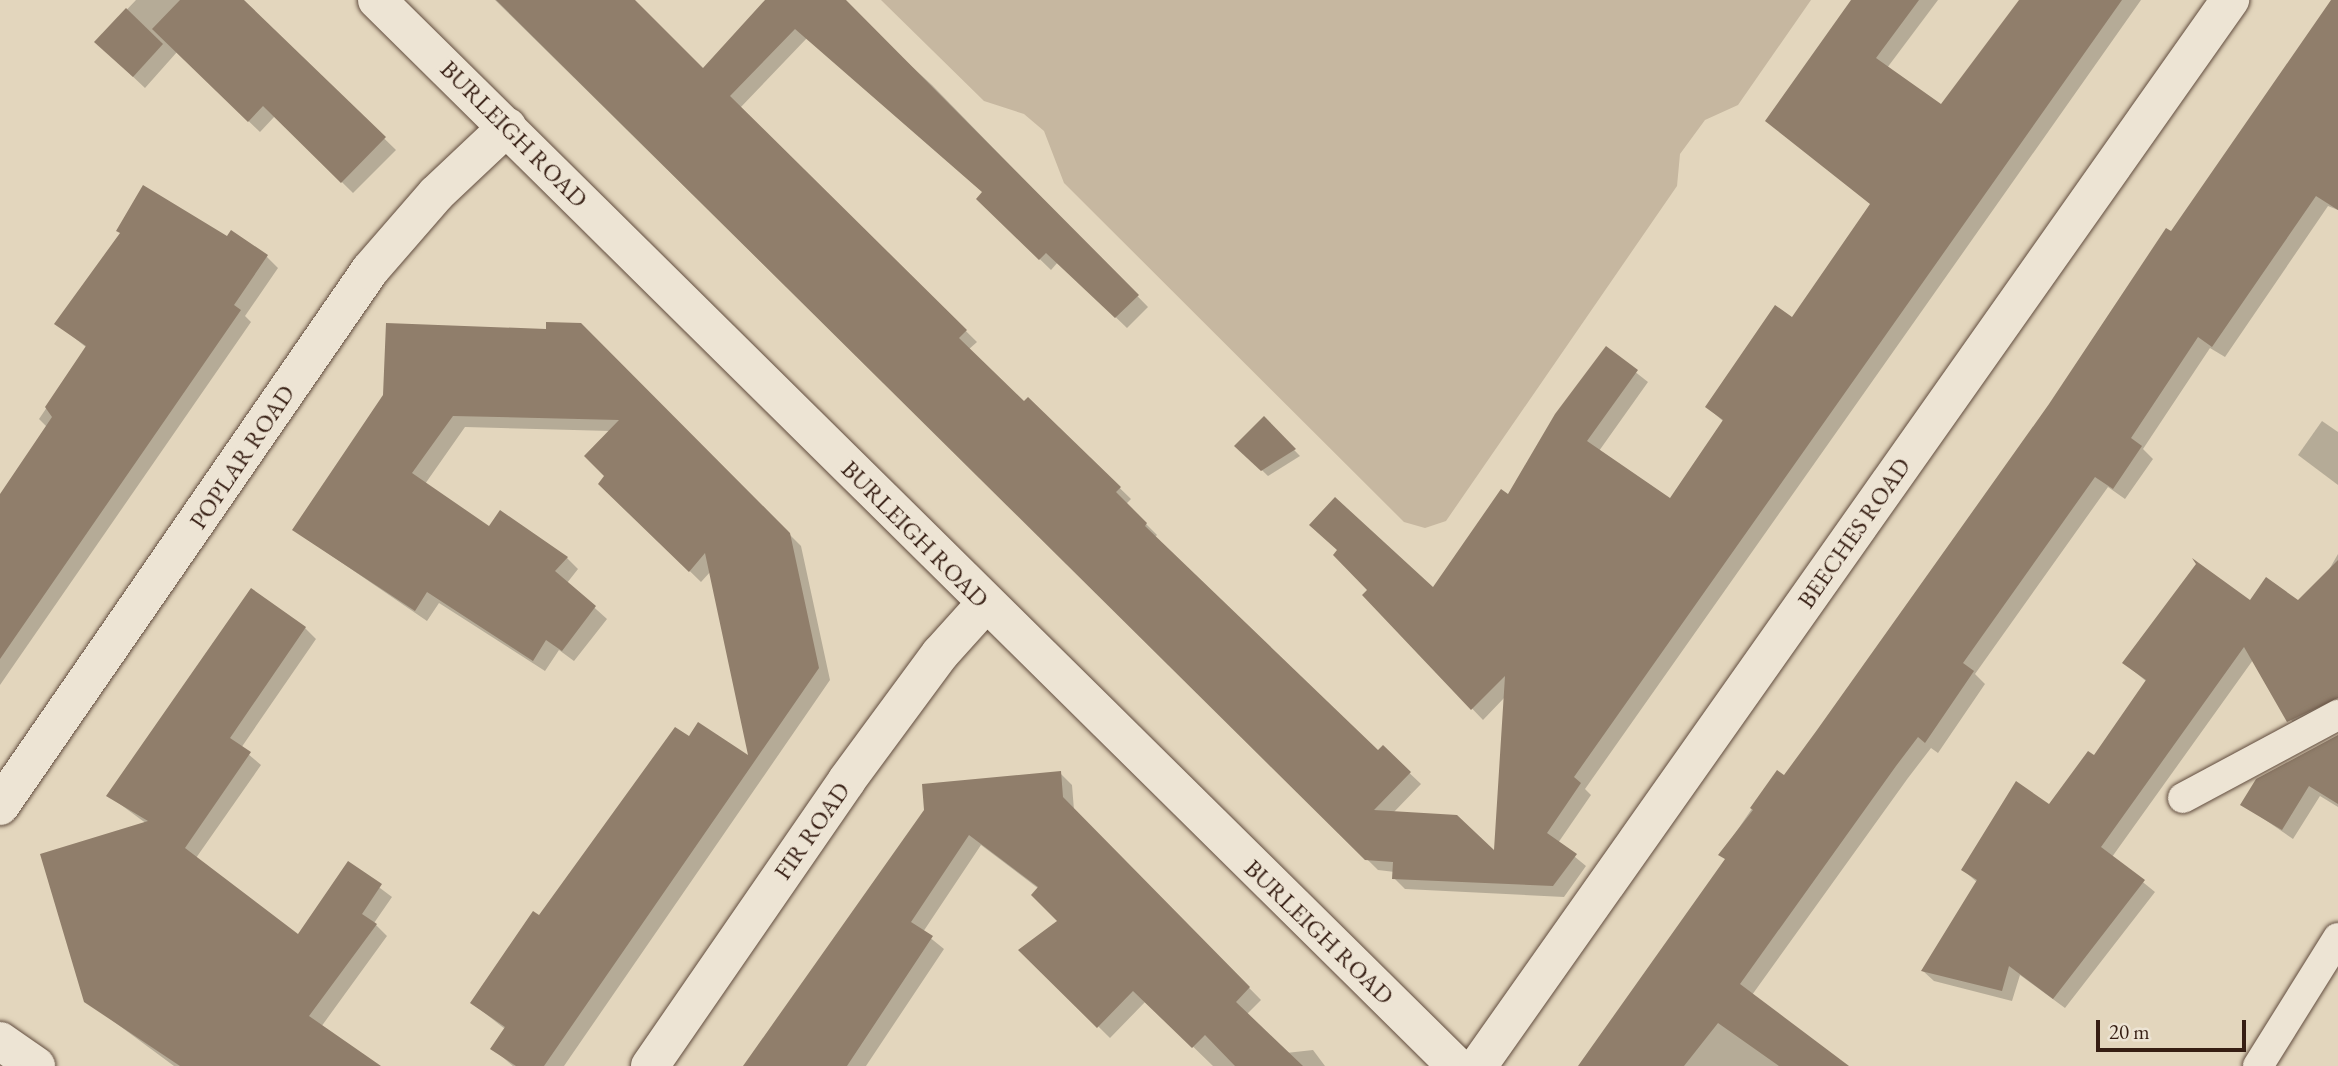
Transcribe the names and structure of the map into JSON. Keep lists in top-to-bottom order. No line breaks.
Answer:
{"streets":{"street":["BURLEIGH ROAD","POPLAR ROAD","BEECHES ROAD","FIR ROAD"]},"crossings":[["BURLEIGH ROAD","POPLAR ROAD"],["BURLEIGH ROAD","FIR ROAD"]],"scale_bar":"20 m"}
